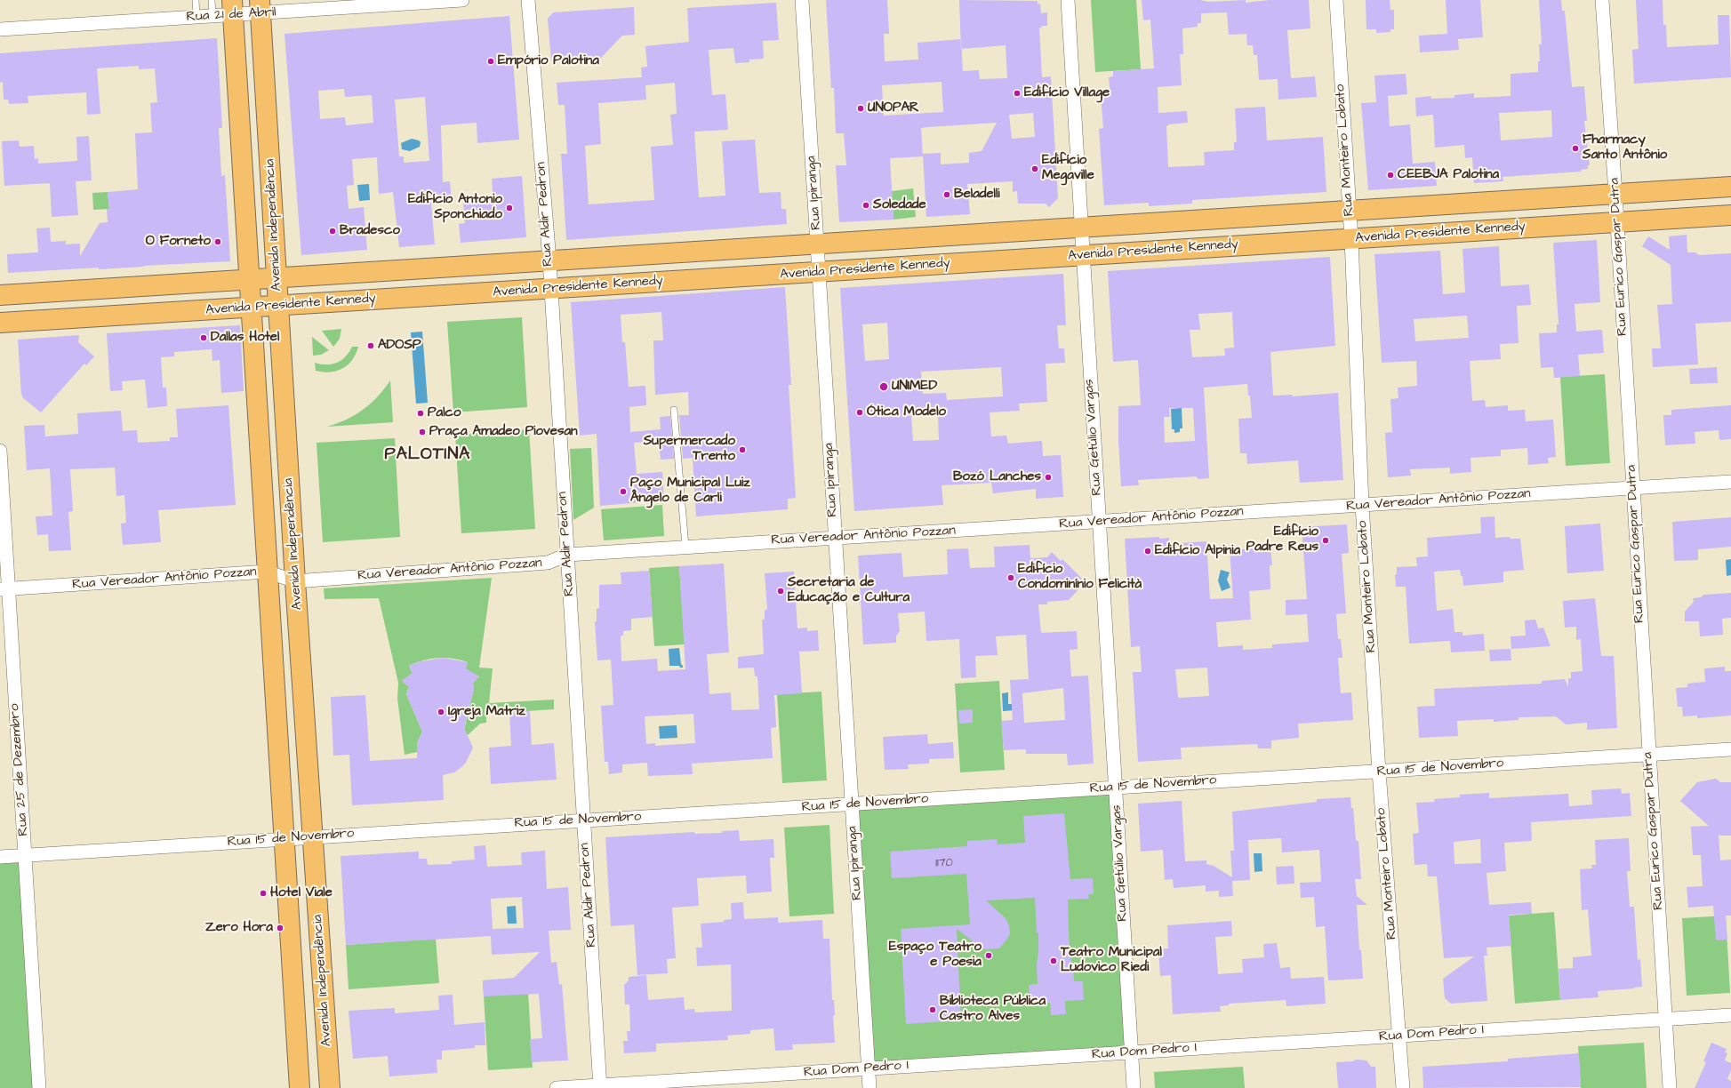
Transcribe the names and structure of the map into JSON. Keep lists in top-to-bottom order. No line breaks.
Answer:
{"streets":{"main road":["Avenida Independência","Avenida Presidente Kennedy"],"street":["Rua 21 de Abril","Rua Monteiro Lobato","Rua Ipiranga","Rua Aldir Pedron","Rua Eurico Gaspar Dutra","Rua Getúlio Vargas","Rua Vereador Antônio Pozzan","Rua 15 de Novembro","Rua 25 de Dezembro","Rua Dom Pedro I"]},"crossings":[["Rua 21 de Abril","Avenida Independência"],["Rua Monteiro Lobato","Avenida Presidente Kennedy"],["Rua Monteiro Lobato","Rua Vereador Antônio Pozzan"],["Rua Monteiro Lobato","Rua 15 de Novembro"],["Rua Monteiro Lobato","Rua Dom Pedro I"],["Rua Ipiranga","Avenida Presidente Kennedy"],["Rua Ipiranga","Rua Vereador Antônio Pozzan"],["Rua Ipiranga","Rua 15 de Novembro"],["Rua Ipiranga","Rua Dom Pedro I"],["Rua Aldir Pedron","Avenida Presidente Kennedy"],["Rua Aldir Pedron","Rua Vereador Antônio Pozzan"],["Rua Aldir Pedron","Rua 15 de Novembro"],["Rua Aldir Pedron","Rua Dom Pedro I"],["Avenida Independência","Avenida Presidente Kennedy"],["Avenida Independência","Rua Vereador Antônio Pozzan"],["Avenida Independência","Rua 15 de Novembro"],["Avenida Presidente Kennedy","Rua Eurico Gaspar Dutra"],["Avenida Presidente Kennedy","Rua Getúlio Vargas"],["Rua Eurico Gaspar Dutra","Rua Vereador Antônio Pozzan"],["Rua Eurico Gaspar Dutra","Rua 15 de Novembro"],["Rua Eurico Gaspar Dutra","Rua Dom Pedro I"],["Rua Getúlio Vargas","Rua Vereador Antônio Pozzan"],["Rua Getúlio Vargas","Rua 15 de Novembro"],["Rua Getúlio Vargas","Rua Dom Pedro I"],["Rua Vereador Antônio Pozzan","Rua 25 de Dezembro"],["Rua 15 de Novembro","Rua 25 de Dezembro"]],"districts":["PALOTINA"],"places":["Empório Palotina","Edifício Village","UNOPAR","Fharmacy Santo Antônio","Edifício Megaville","CEEBJA Palotina","Beladelli","Soledade","Edifício Antonio Sponchiado","Bradesco","O Forneto","Dallas Hotel","ADOSP","UNIMED","Ótica Modelo","Palco","Praça Amadeo Piovesan","Supermercado Trento","Bozó Lanches","Paço Municipal Luiz Ângelo de Carli","Edifício Padre Reus","Edifício Alpinia","Edifício Condominínio Felicità","Secretaria de Educação e Cultura","Igreja Matriz","Hotel Viale","Zero Hora","Espaço Teatro e Poesia","Teatro Municipal Ludovico Riedi","Biblioteca Pública Castro Alves"],"house_numbers":["1170"]}
